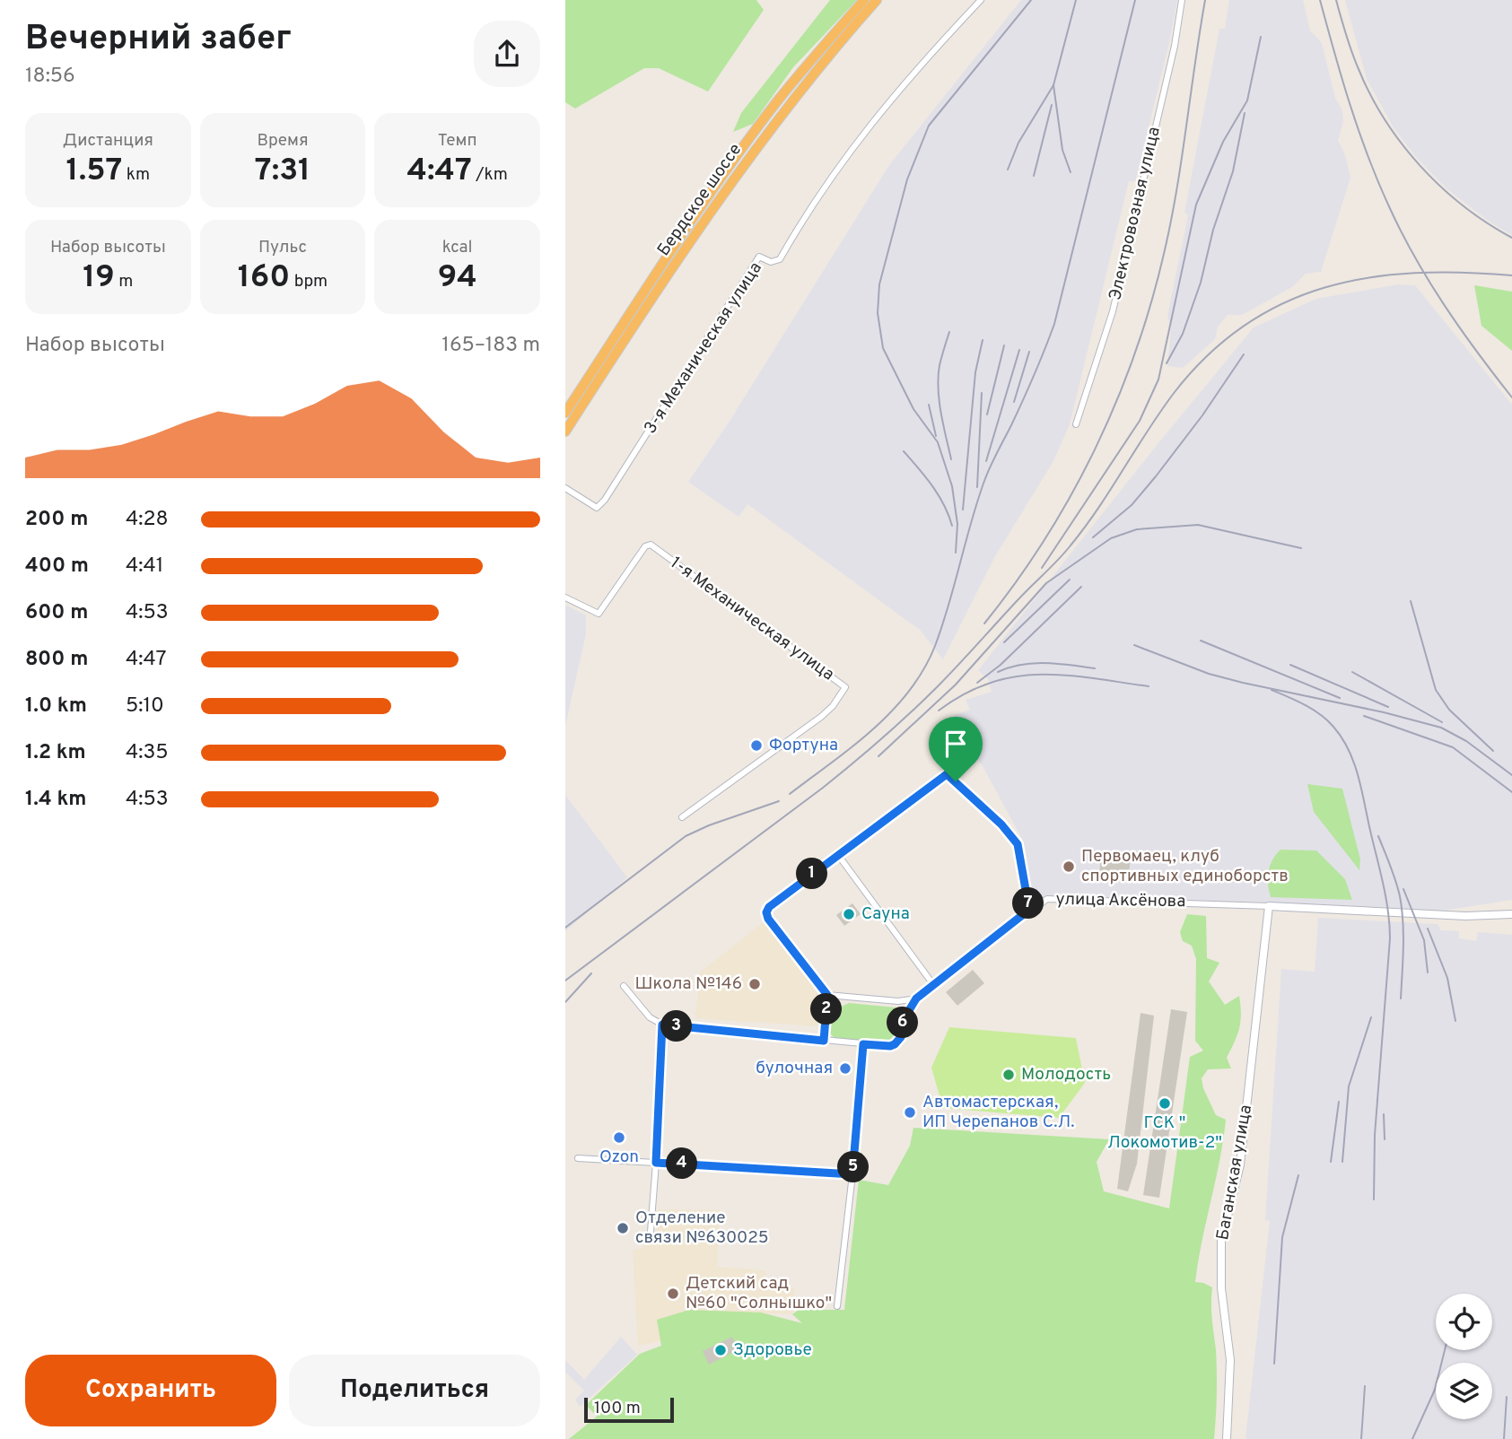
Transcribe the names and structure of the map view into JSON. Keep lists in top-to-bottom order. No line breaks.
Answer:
{"streets":{"highway":["Бердское шоссе"],"street":["Электровозная улица","3-я Механическая улица","1-я Механическая улица","улица Аксёнова","Баганская улица"]},"crossings":[["улица Аксёнова","Баганская улица"]],"places":["Фортуна","Первомаец, клуб спортивных единоборств","Сауна","Школа №146","булочная","Молодость","ГСК \" Локомотив-2\"","Автомастерская, ИП Черепанов С.Л.","Ozon","Отделение связи №630025","Детский сад №60 \"Солнышко\"","Здоровье"],"scale_bar":"100 m","page":{"heading":["Вечерний забег","18:56"],"stats":[["Дистанция","1.57 km"],["Время","7:31"],["Темп","4:47 /km"],["Набор высоты","19 m"],["Пульс","160 bpm"],["kcal","94"]],"chart":["Набор высоты","165–183 m"],"list":[{"name":"200 m","note":"4:28"},{"name":"400 m","note":"4:41"},{"name":"600 m","note":"4:53"},{"name":"800 m","note":"4:47"},{"name":"1.0 km","note":"5:10"},{"name":"1.2 km","note":"4:35"},{"name":"1.4 km","note":"4:53"}],"pins":["1","7","2","6","3","4","5"],"buttons":["Сохранить","Поделиться"],"scale":"100 m"}}
